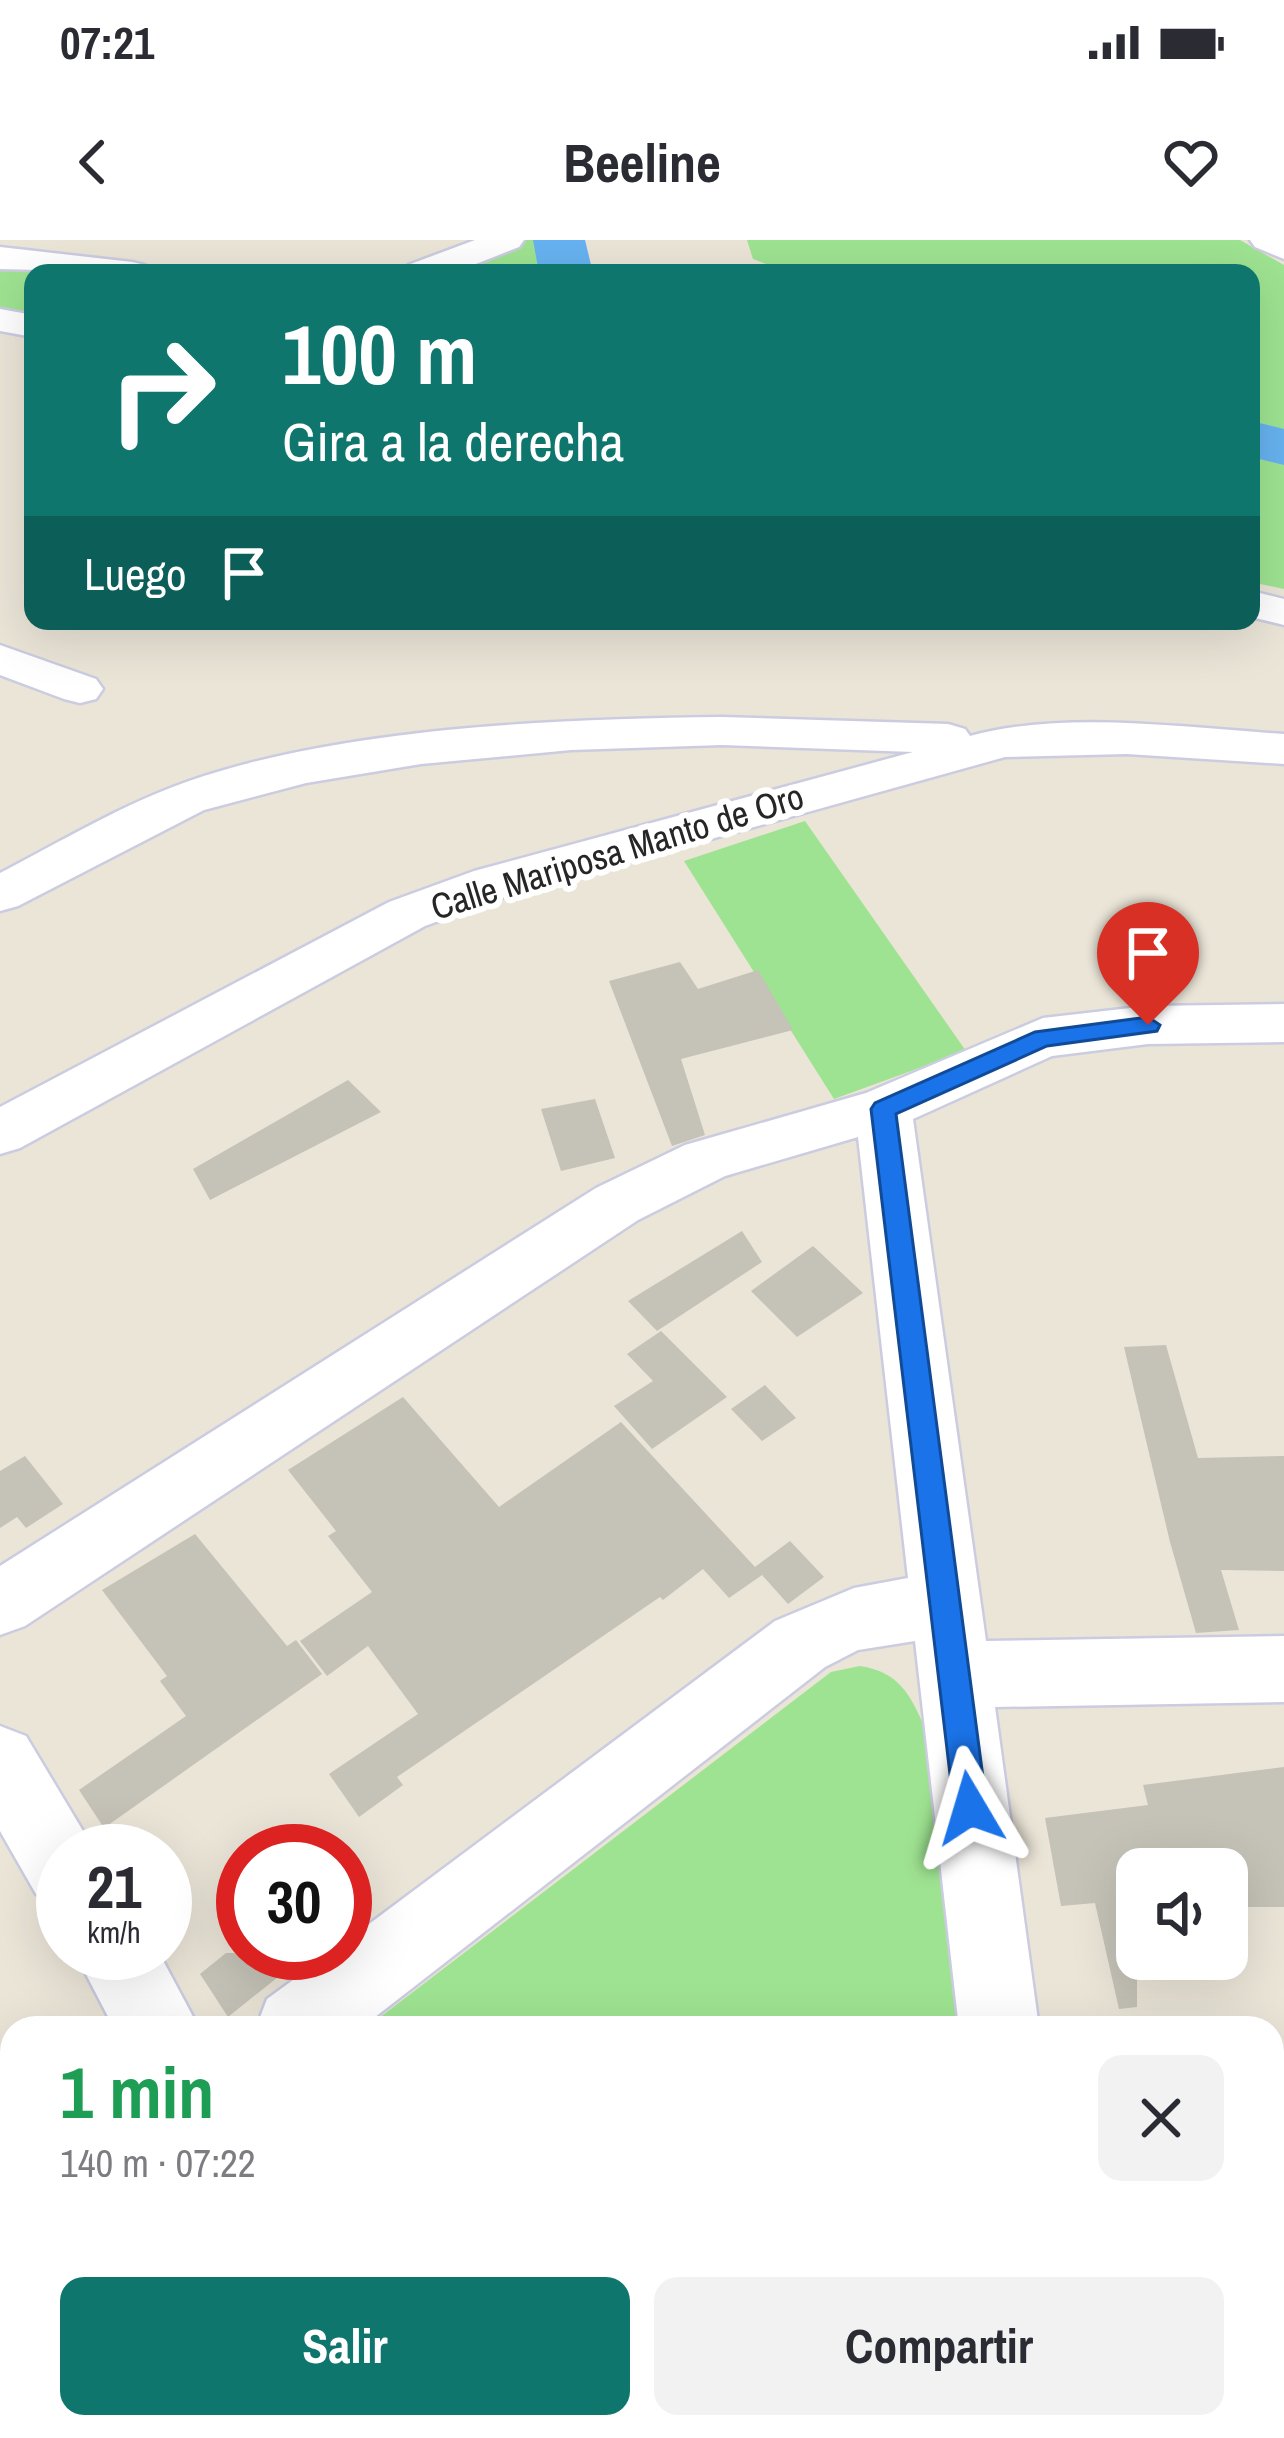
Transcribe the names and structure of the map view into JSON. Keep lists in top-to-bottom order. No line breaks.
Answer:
{"streets":{"street":["Calle Mariposa Manto de Oro"]},"page":{"status":"07:21","header":"Beeline","turn":["100 m","Gira a la derecha"],"then":"Luego","speed":"21 km/h","limit":"30","heading":["1 min","140 m · 07:22"],"buttons":["Salir","Compartir"]}}
